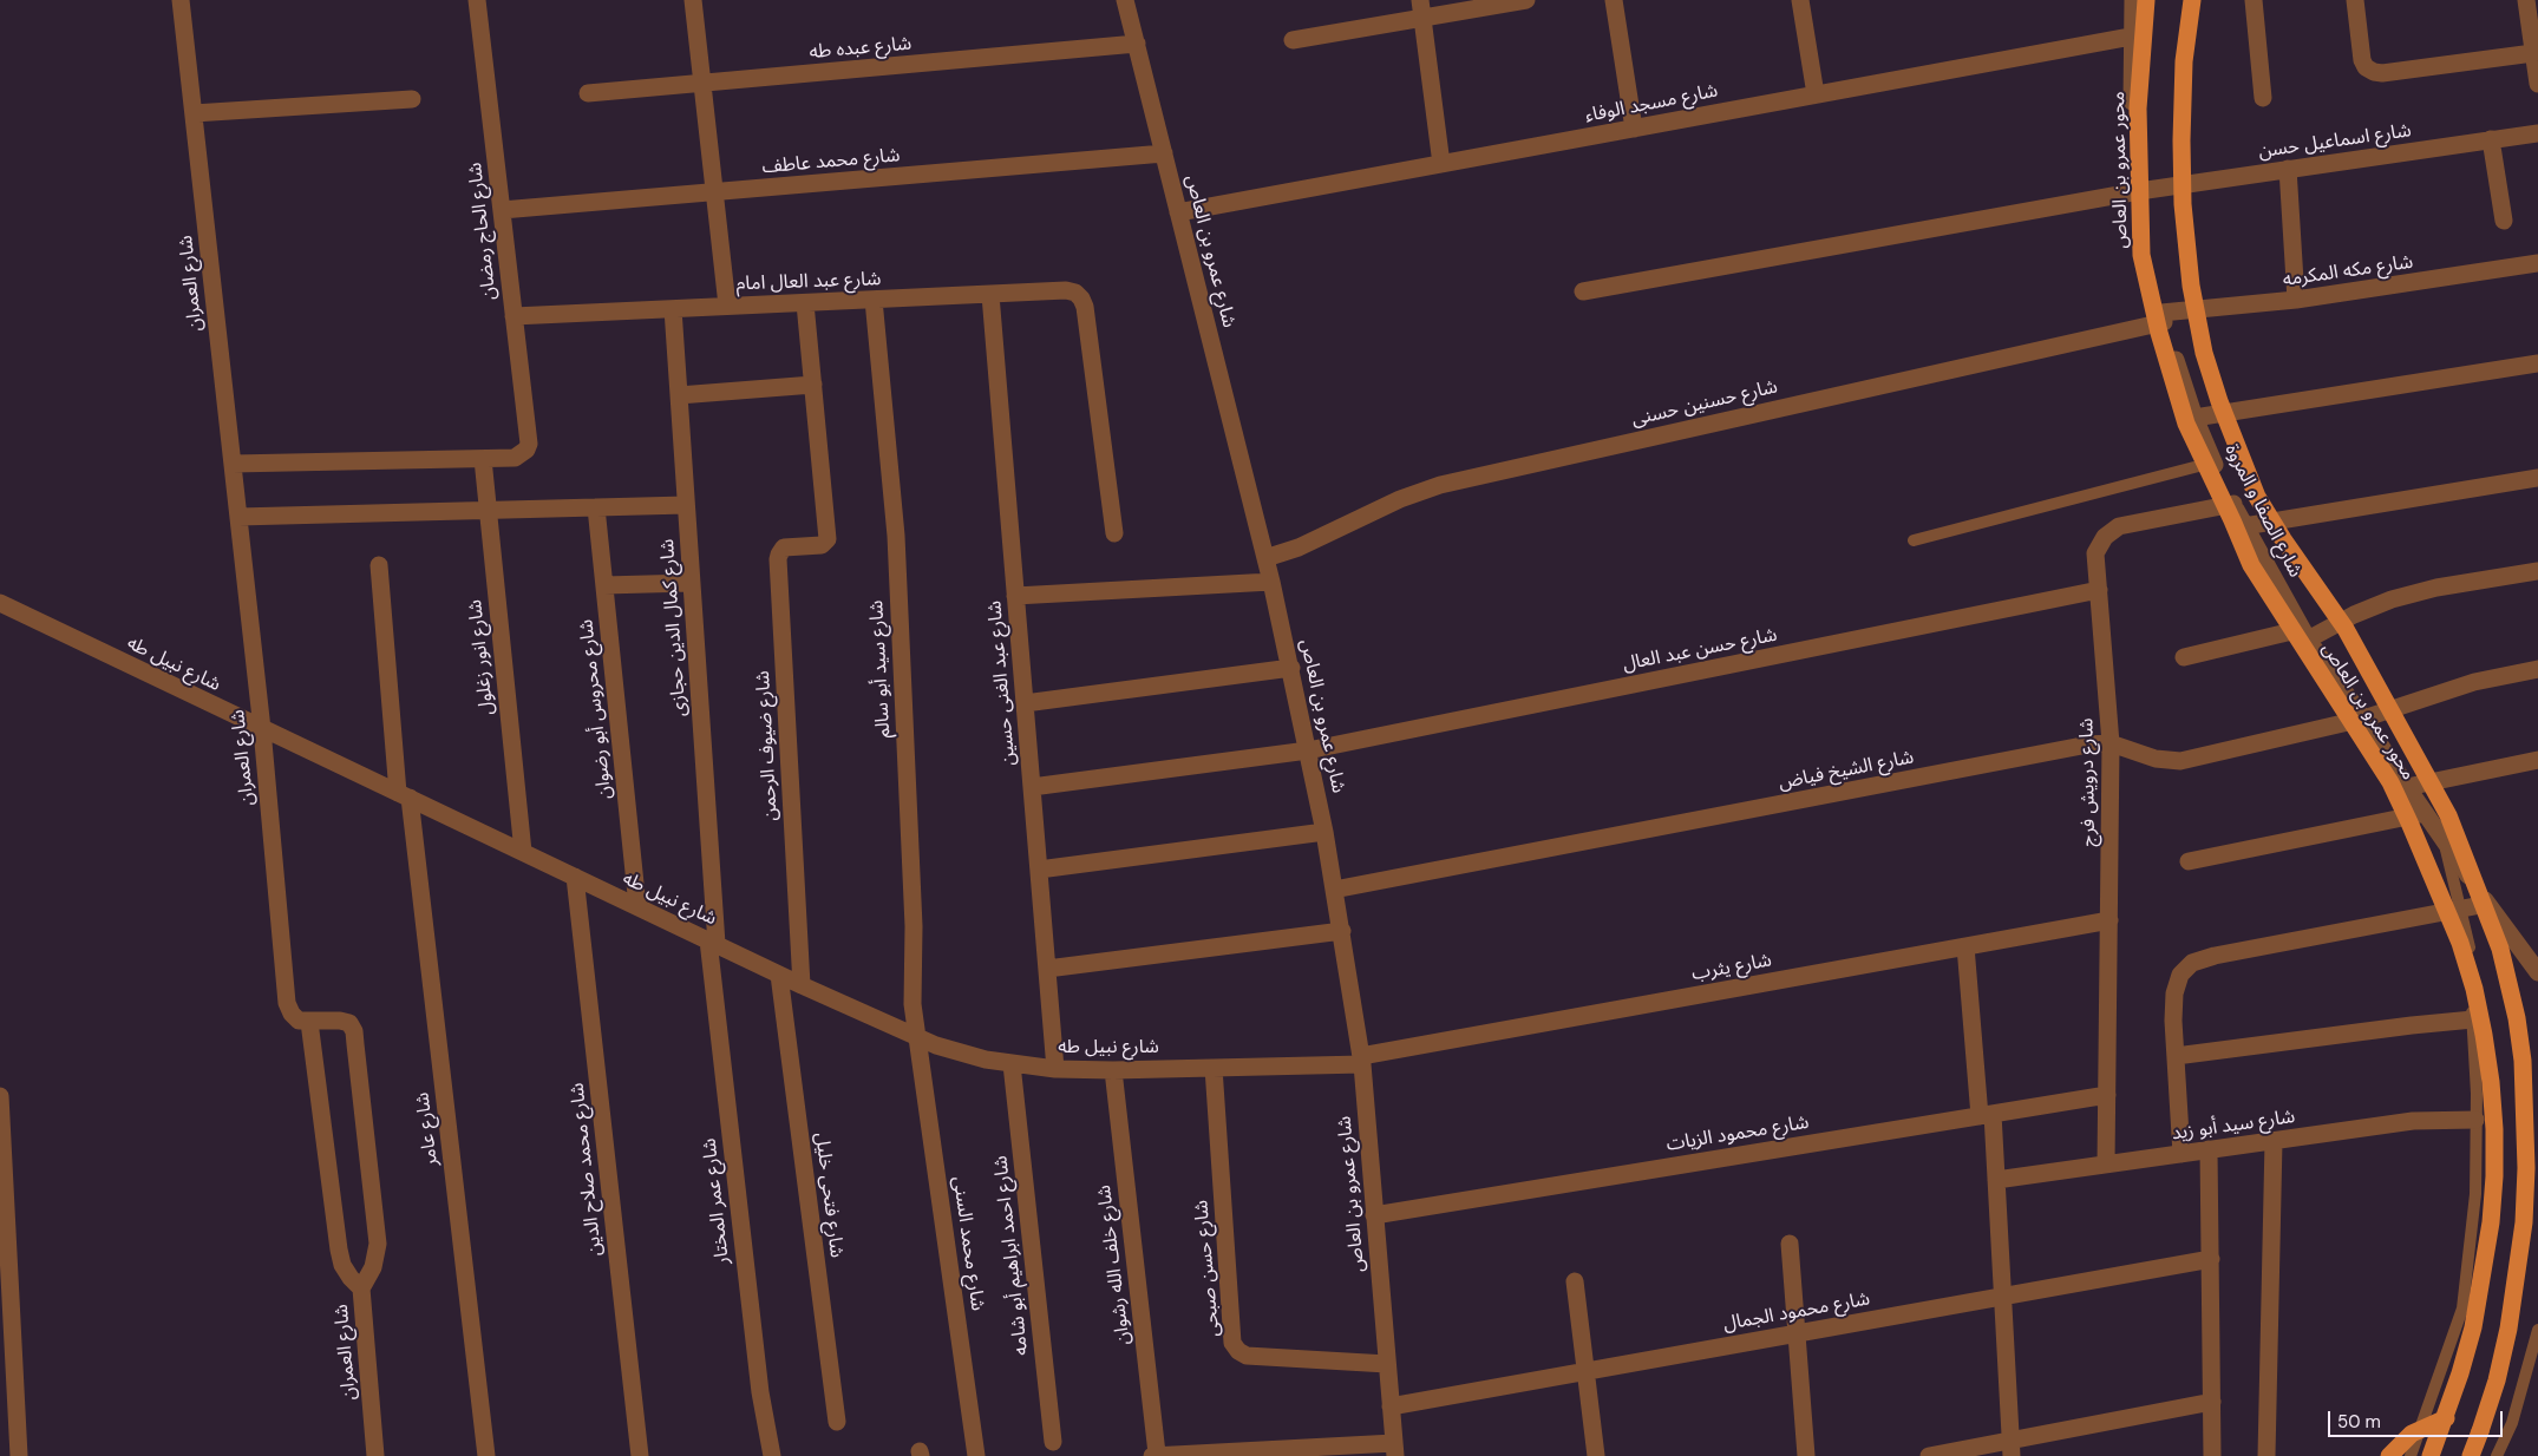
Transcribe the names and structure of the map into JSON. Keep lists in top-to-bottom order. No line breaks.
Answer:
{"streets":{"main road":["محور عمرو بن العاص"],"street":["شارع عبده طه","شارع مسجد الوفاء","شارع اسماعيل حسن","شارع محمد عاطف","شارع الحاج رمضان","شارع عمرو بن العاص","شارع مكه المكرمه","شارع عبد العال امام","شارع العمران","شارع حسنين حسنى","شارع الصفا و المروة","شارع كمال الدين حجازى","شارع حسن عبد العال","شارع انور زغلول","شارع نبيل طه","شارع سيد أبو سالم","شارع عبد الغنى حسين","شارع محروس أبو رضوان","شارع ضيوف الرحمن","شارع الشيخ فياض","شارع درويش فرج","شارع يثرب","شارع سيد أبو زيد","شارع عامر","شارع محمود الزيات","شارع محمد صلاح الدين","شارع فتحى خليل","شارع عمر المختار","شارع محمد السنى","شارع احمد ابراهيم أبو شامه","شارع خلف الله رشوان","شارع حسن صبحى","شارع محمود الجمال"]},"crossings":[["شارع عبده طه","شارع عمرو بن العاص"],["شارع مسجد الوفاء","شارع عمرو بن العاص"],["شارع مسجد الوفاء","شارع الصفا و المروة"],["شارع اسماعيل حسن","شارع الصفا و المروة"],["شارع محمد عاطف","شارع الحاج رمضان"],["شارع محمد عاطف","شارع عمرو بن العاص"],["شارع الحاج رمضان","شارع عبد العال امام"],["شارع الحاج رمضان","شارع انور زغلول"],["شارع عمرو بن العاص","شارع حسنين حسنى"],["شارع عمرو بن العاص","شارع حسن عبد العال"],["شارع عمرو بن العاص","شارع نبيل طه"],["شارع عمرو بن العاص","شارع الشيخ فياض"],["شارع عمرو بن العاص","شارع يثرب"],["شارع عمرو بن العاص","شارع محمود الزيات"],["شارع عمرو بن العاص","شارع حسن صبحى"],["شارع عمرو بن العاص","شارع محمود الجمال"],["شارع مكه المكرمه","شارع حسنين حسنى"],["شارع مكه المكرمه","شارع الصفا و المروة"],["شارع عبد العال امام","شارع كمال الدين حجازى"],["شارع عبد العال امام","شارع سيد أبو سالم"],["شارع عبد العال امام","شارع عبد الغنى حسين"],["شارع العمران","شارع نبيل طه"],["شارع حسنين حسنى","شارع الصفا و المروة"],["شارع الصفا و المروة","شارع الشيخ فياض"],["شارع الصفا و المروة","شارع درويش فرج"],["شارع كمال الدين حجازى","شارع نبيل طه"],["شارع كمال الدين حجازى","شارع عمر المختار"],["شارع حسن عبد العال","شارع عبد الغنى حسين"],["شارع حسن عبد العال","شارع درويش فرج"],["شارع انور زغلول","شارع نبيل طه"],["شارع نبيل طه","شارع سيد أبو سالم"],["شارع نبيل طه","شارع عبد الغنى حسين"],["شارع نبيل طه","شارع محروس أبو رضوان"],["شارع نبيل طه","شارع ضيوف الرحمن"],["شارع نبيل طه","شارع يثرب"],["شارع نبيل طه","شارع عامر"],["شارع نبيل طه","شارع محمد صلاح الدين"],["شارع نبيل طه","شارع فتحى خليل"],["شارع نبيل طه","شارع عمر المختار"],["شارع نبيل طه","شارع محمد السنى"],["شارع نبيل طه","شارع احمد ابراهيم أبو شامه"],["شارع نبيل طه","شارع خلف الله رشوان"],["شارع نبيل طه","شارع حسن صبحى"],["شارع سيد أبو سالم","شارع محمد السنى"],["شارع الشيخ فياض","شارع درويش فرج"],["شارع درويش فرج","شارع يثرب"],["شارع درويش فرج","شارع سيد أبو زيد"],["شارع درويش فرج","شارع محمود الزيات"]],"scale_bar":"50 m"}
